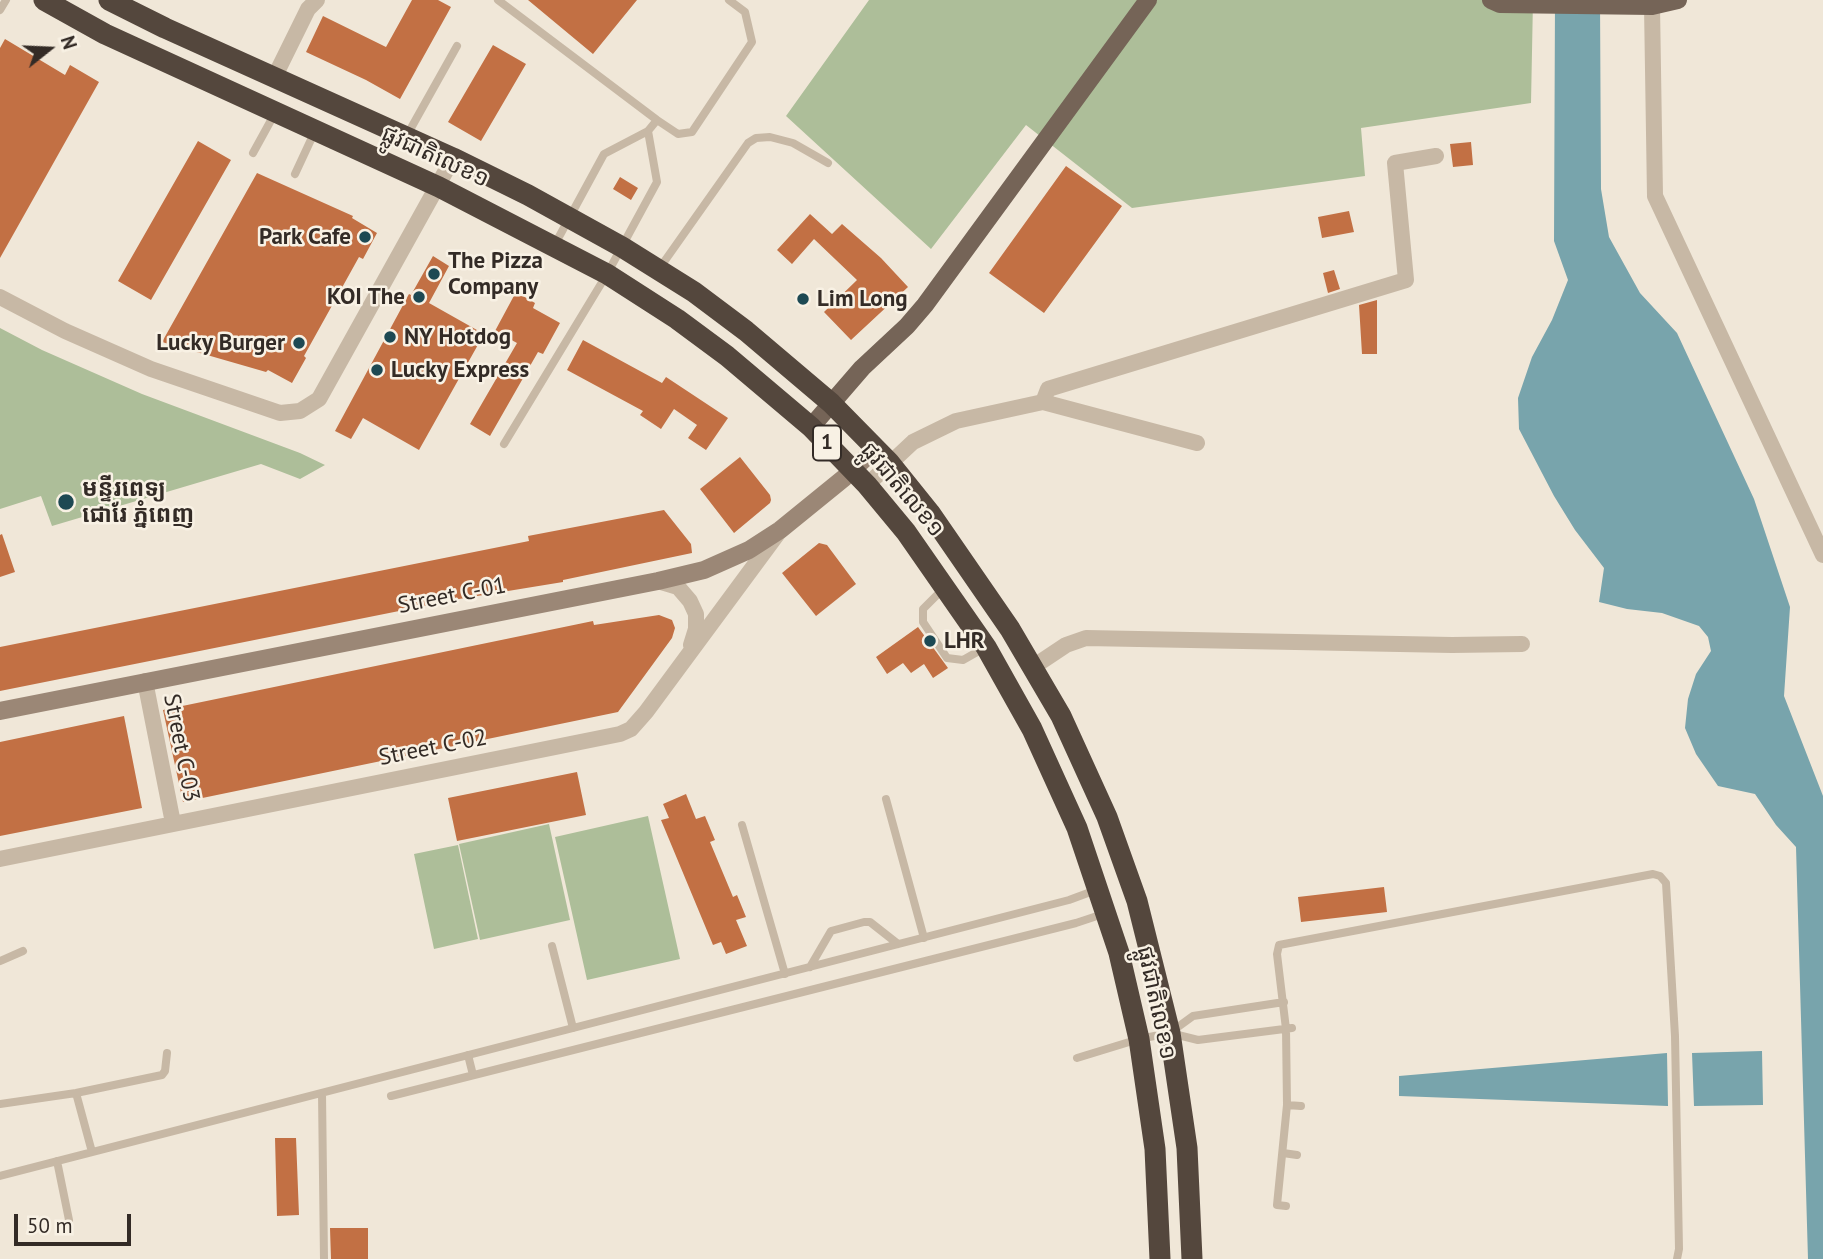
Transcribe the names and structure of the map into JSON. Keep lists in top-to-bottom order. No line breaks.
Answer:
{"streets":{"highway":["ផ្លូវជាតិលេខ១","1"],"street":["Street C-01","Street C-03","Street C-02"]},"crossings":[["ផ្លូវជាតិលេខ១","Street C-01"],["Street C-01","Street C-03"],["Street C-01","Street C-02"],["Street C-03","Street C-02"]],"places":["Park Cafe","The Pizza Company","KOI The","Lim Long","NY Hotdog","Lucky Burger","Lucky Express","មន្ទីរពេទ្យ ជោរែ ភ្នំពេញ","LHR"],"scale_bar":"50 m","north":"right"}
